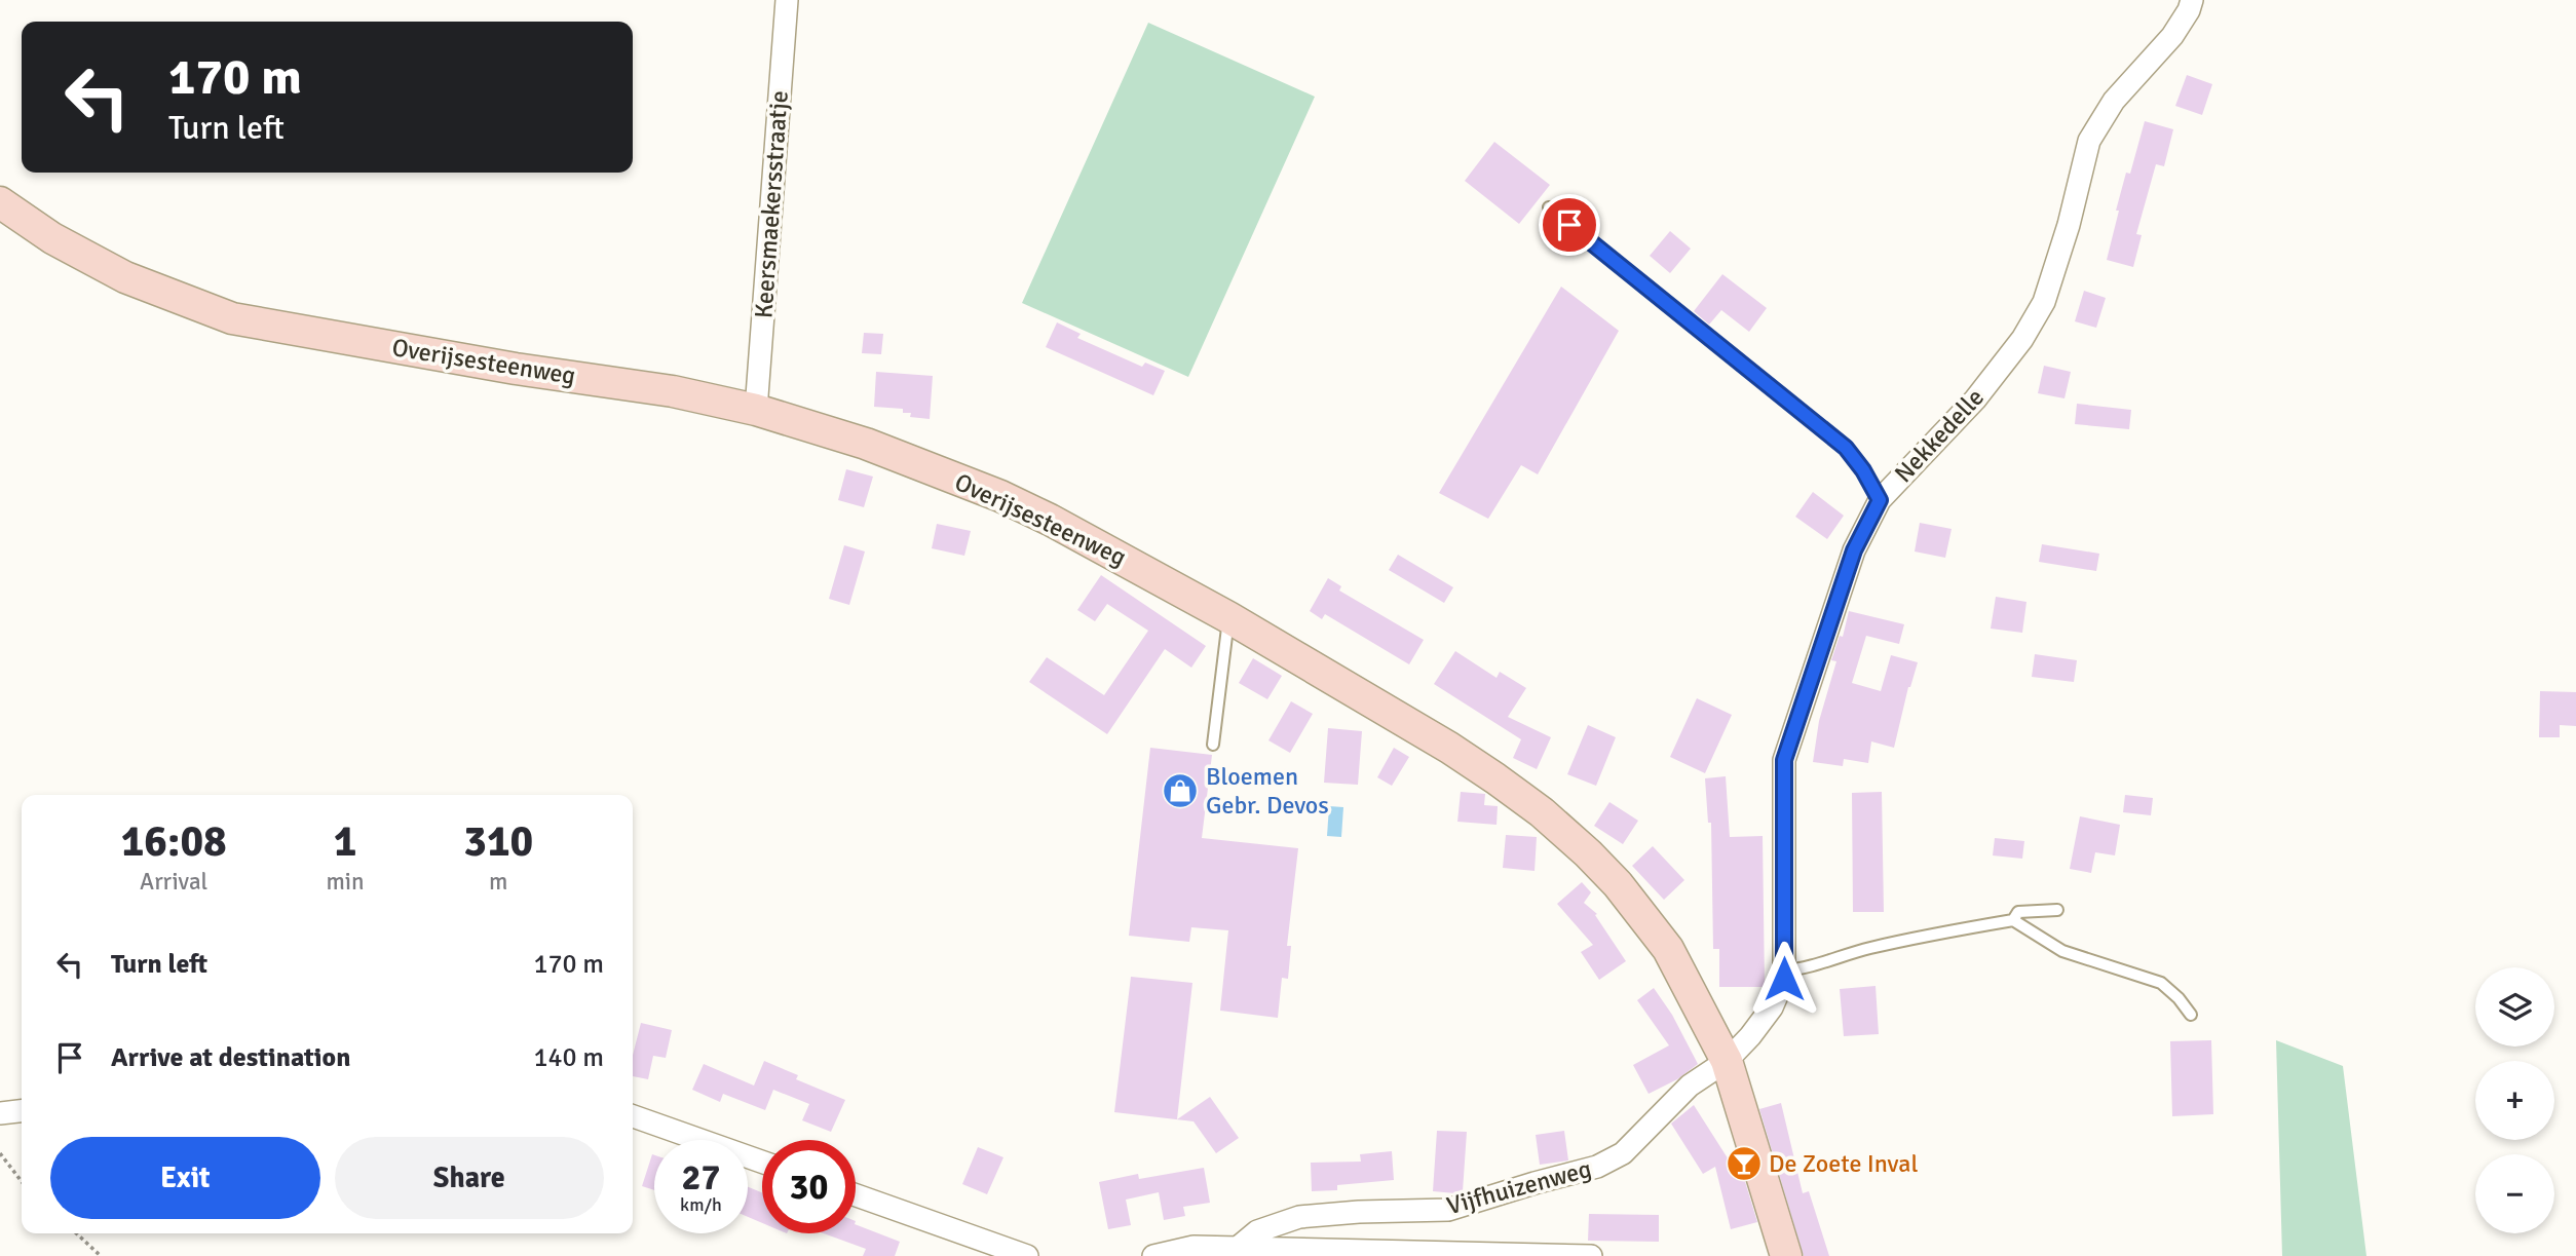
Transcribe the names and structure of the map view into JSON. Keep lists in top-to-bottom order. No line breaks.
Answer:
{"streets":{"street":["Keersmaekersstraatje","Overijsesteenweg","Nekkedelle","Vijfhuizenweg"]},"crossings":[["Keersmaekersstraatje","Overijsesteenweg"],["Overijsesteenweg","Nekkedelle"],["Overijsesteenweg","Vijfhuizenweg"],["Nekkedelle","Vijfhuizenweg"]],"places":{"shop":["Bloemen Gebr. Devos"],"bar":["De Zoete Inval"]},"page":{"turn":["170 m","Turn left"],"eta":["16:08","Arrival","1","min","310","m"],"list":[{"name":"Turn left","value":"170 m"},{"name":"Arrive at destination","value":"140 m"}],"map_buttons":["+","−"],"buttons":["Exit","Share"],"speed":"27 km/h","limit":"30"}}
